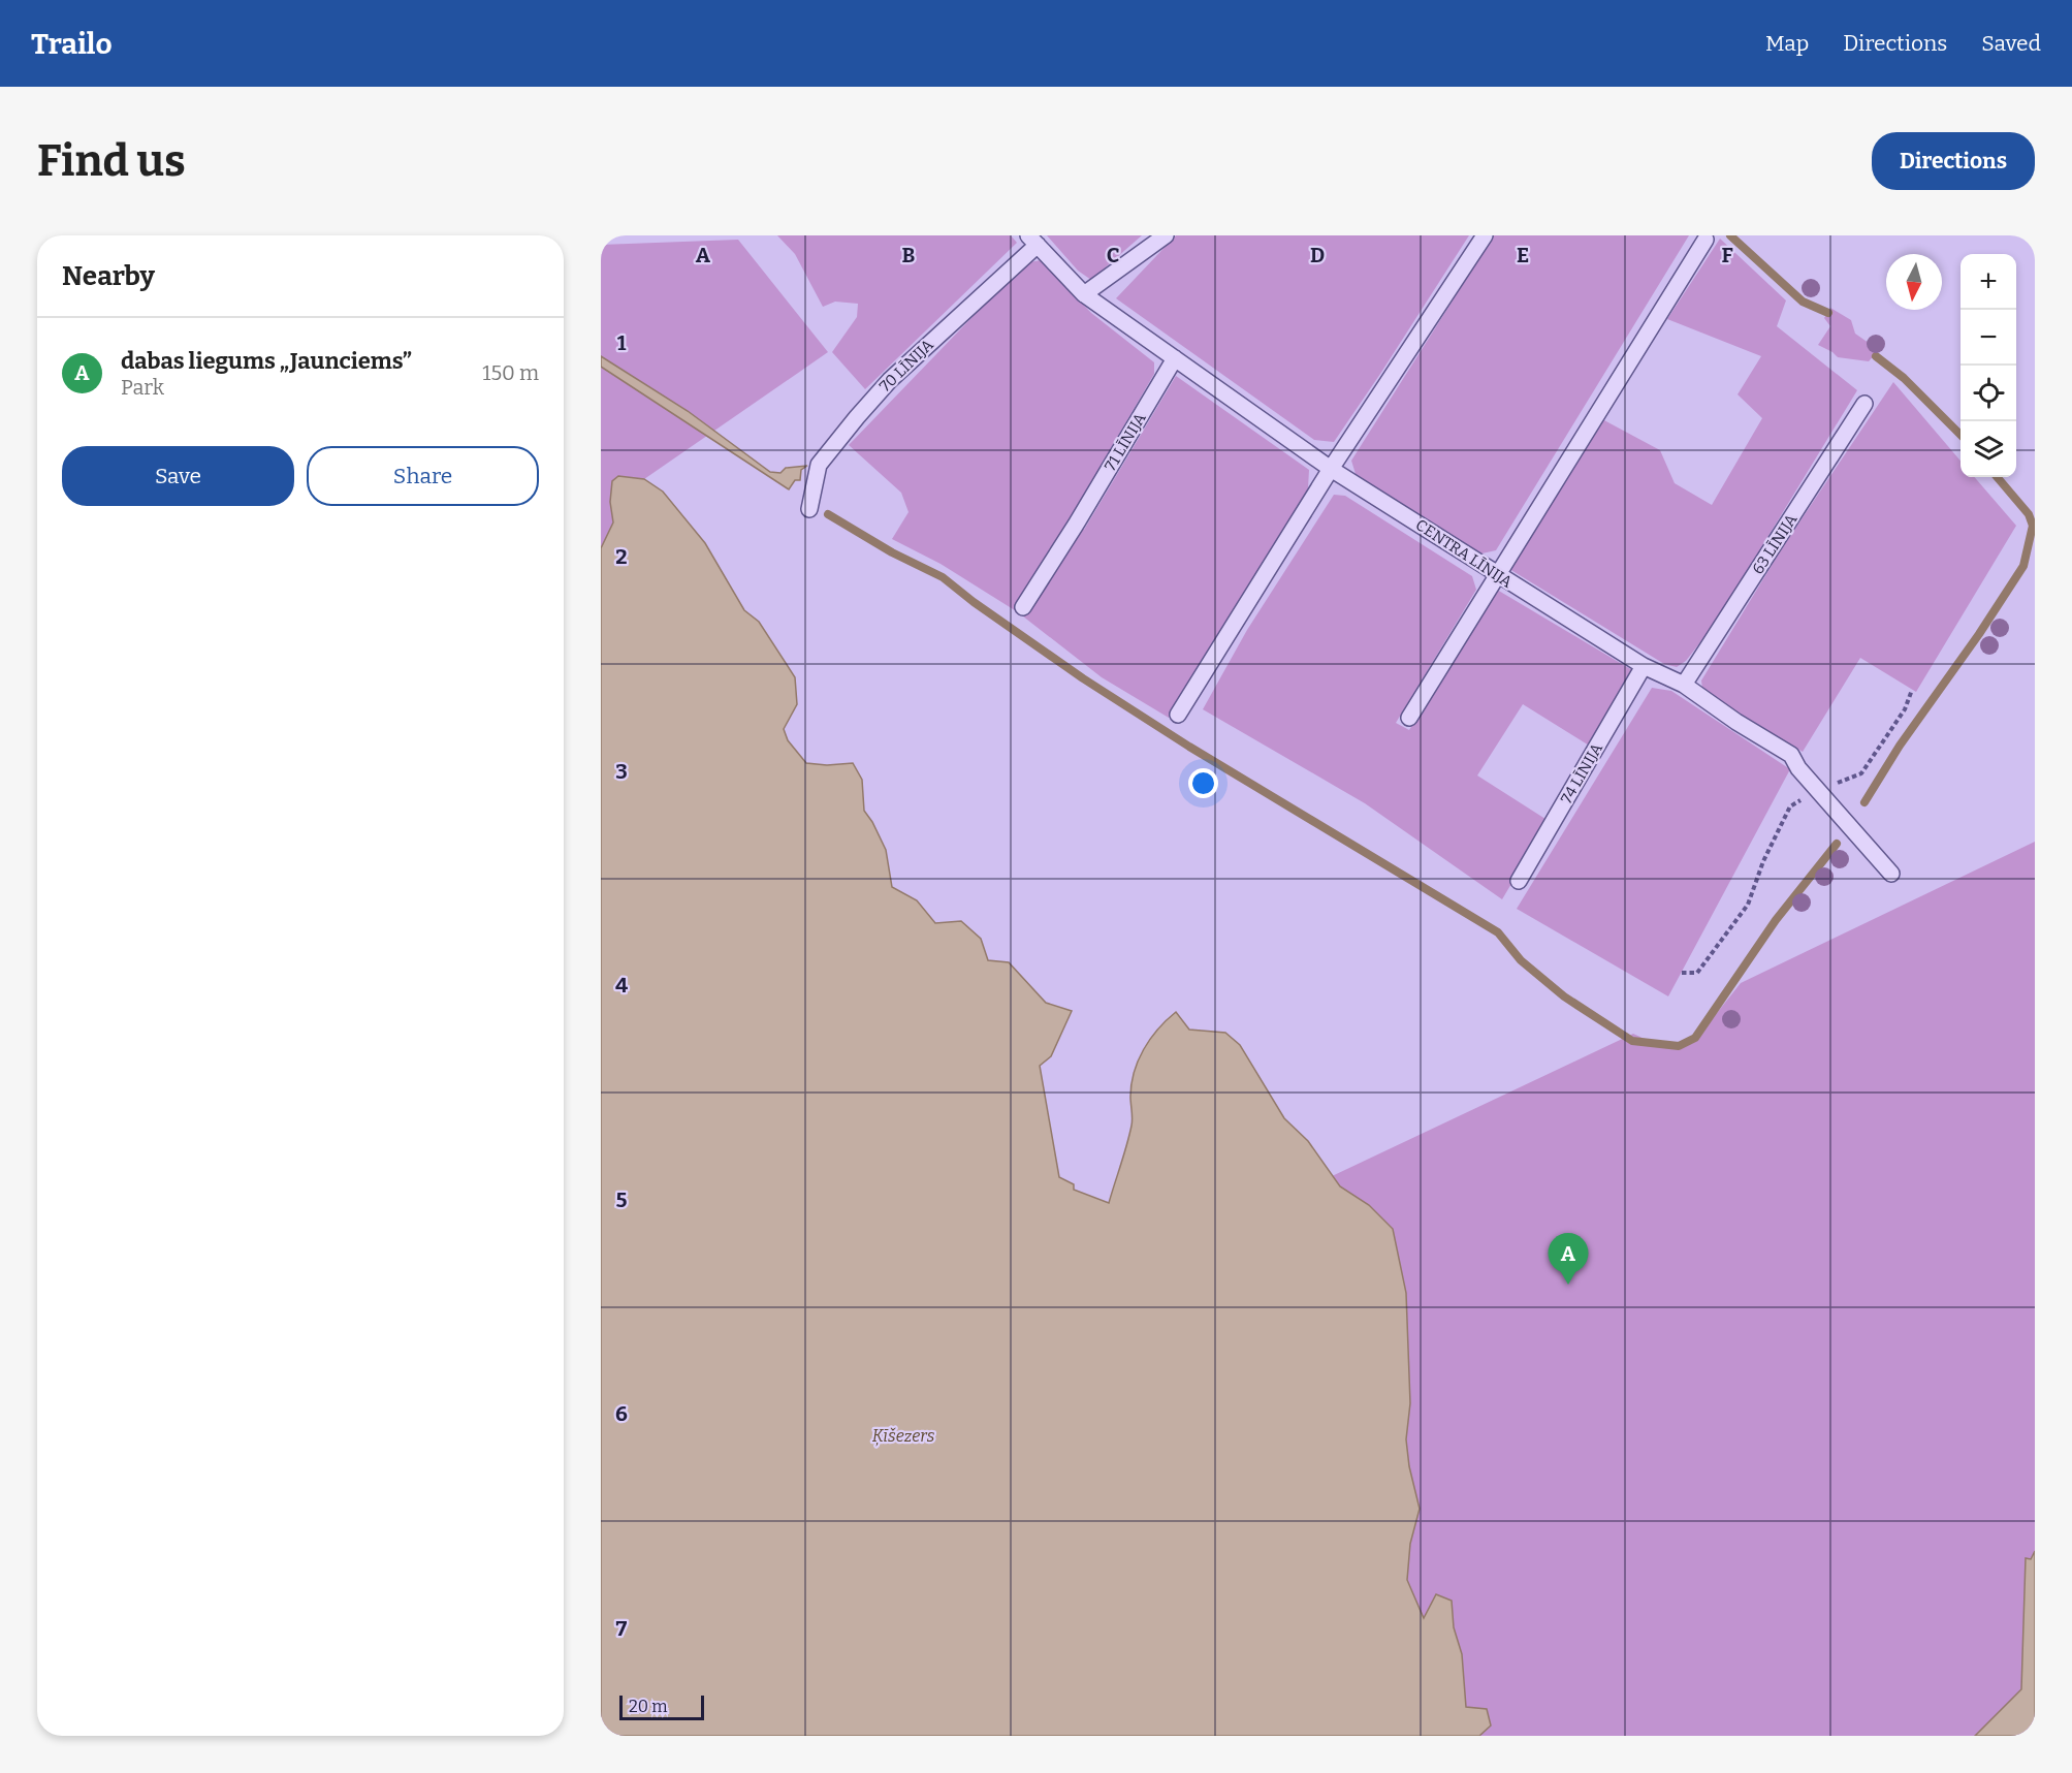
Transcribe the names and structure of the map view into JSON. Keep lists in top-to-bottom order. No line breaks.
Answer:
{"streets":{"lane":["70 LĪNIJA","71 LĪNIJA","63 LĪNIJA","CENTRA LĪNIJA","74 LĪNIJA"]},"crossings":[["70 LĪNIJA","CENTRA LĪNIJA"],["71 LĪNIJA","CENTRA LĪNIJA"],["63 LĪNIJA","CENTRA LĪNIJA"],["CENTRA LĪNIJA","74 LĪNIJA"]],"water":["Ķīšezers"],"scale_bar":"20 m","north":"bottom","page":{"header":"Trailo","nav":["Map","Directions","Saved"],"buttons":["Directions",["Save","Share"]],"title":"Find us","heading":"Nearby","map_buttons":["+","−"],"list":[{"mark":"A","name":"dabas liegums „Jaunciems”","note":"Park","value":"150 m"}],"pins":"A","scale":"20 m"},"grid":{"columns":["A","B","C","D","E","F"],"rows":["1","2","3","4","5","6","7"]}}
